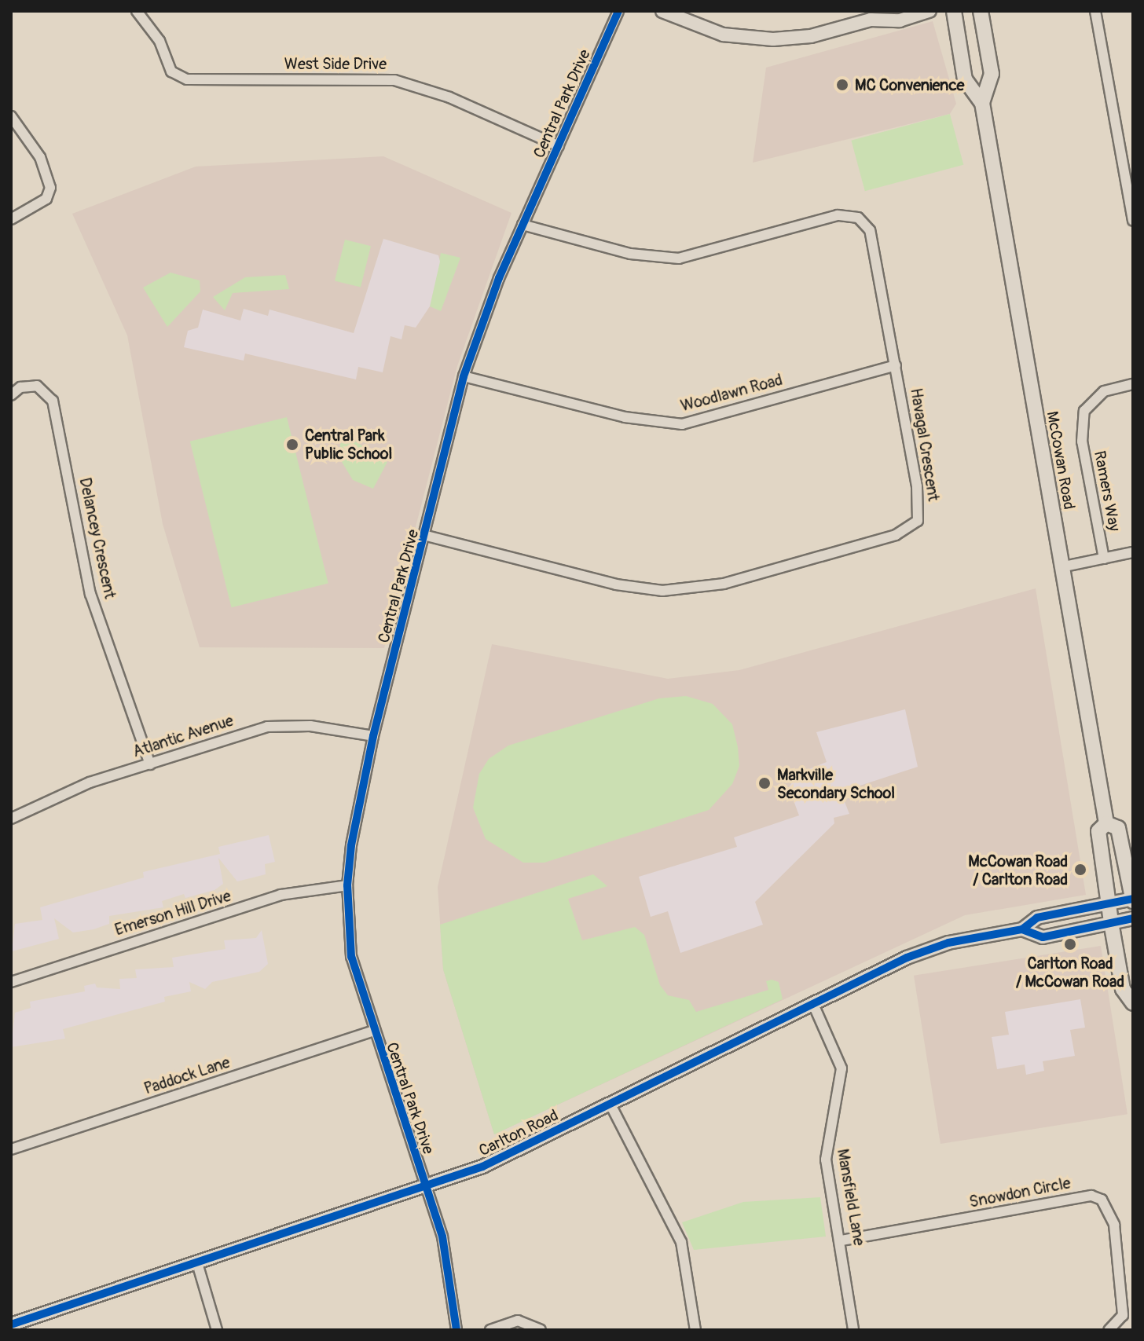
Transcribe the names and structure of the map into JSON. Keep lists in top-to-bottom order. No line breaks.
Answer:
{"streets":{"main road":["McCowan Road"],"street":["West Side Drive","Central Park Drive","Woodlawn Road","Havagal Crescent","Ramers Way","Delancey Crescent","Atlantic Avenue","Emerson Hill Drive","Paddock Lane","Carlton Road","Snowdon Circle","Mansfield Lane"]},"crossings":[["West Side Drive","Central Park Drive"],["Central Park Drive","Woodlawn Road"],["Central Park Drive","Havagal Crescent"],["Central Park Drive","Atlantic Avenue"],["Central Park Drive","Emerson Hill Drive"],["Central Park Drive","Paddock Lane"],["Central Park Drive","Carlton Road"],["Woodlawn Road","Havagal Crescent"],["McCowan Road","Carlton Road"],["Delancey Crescent","Atlantic Avenue"],["Carlton Road","Mansfield Lane"],["Snowdon Circle","Mansfield Lane"]],"places":["MC Convenience","Central Park Public School","Markville Secondary School","McCowan Road / Carlton Road","Carlton Road / McCowan Road"]}
